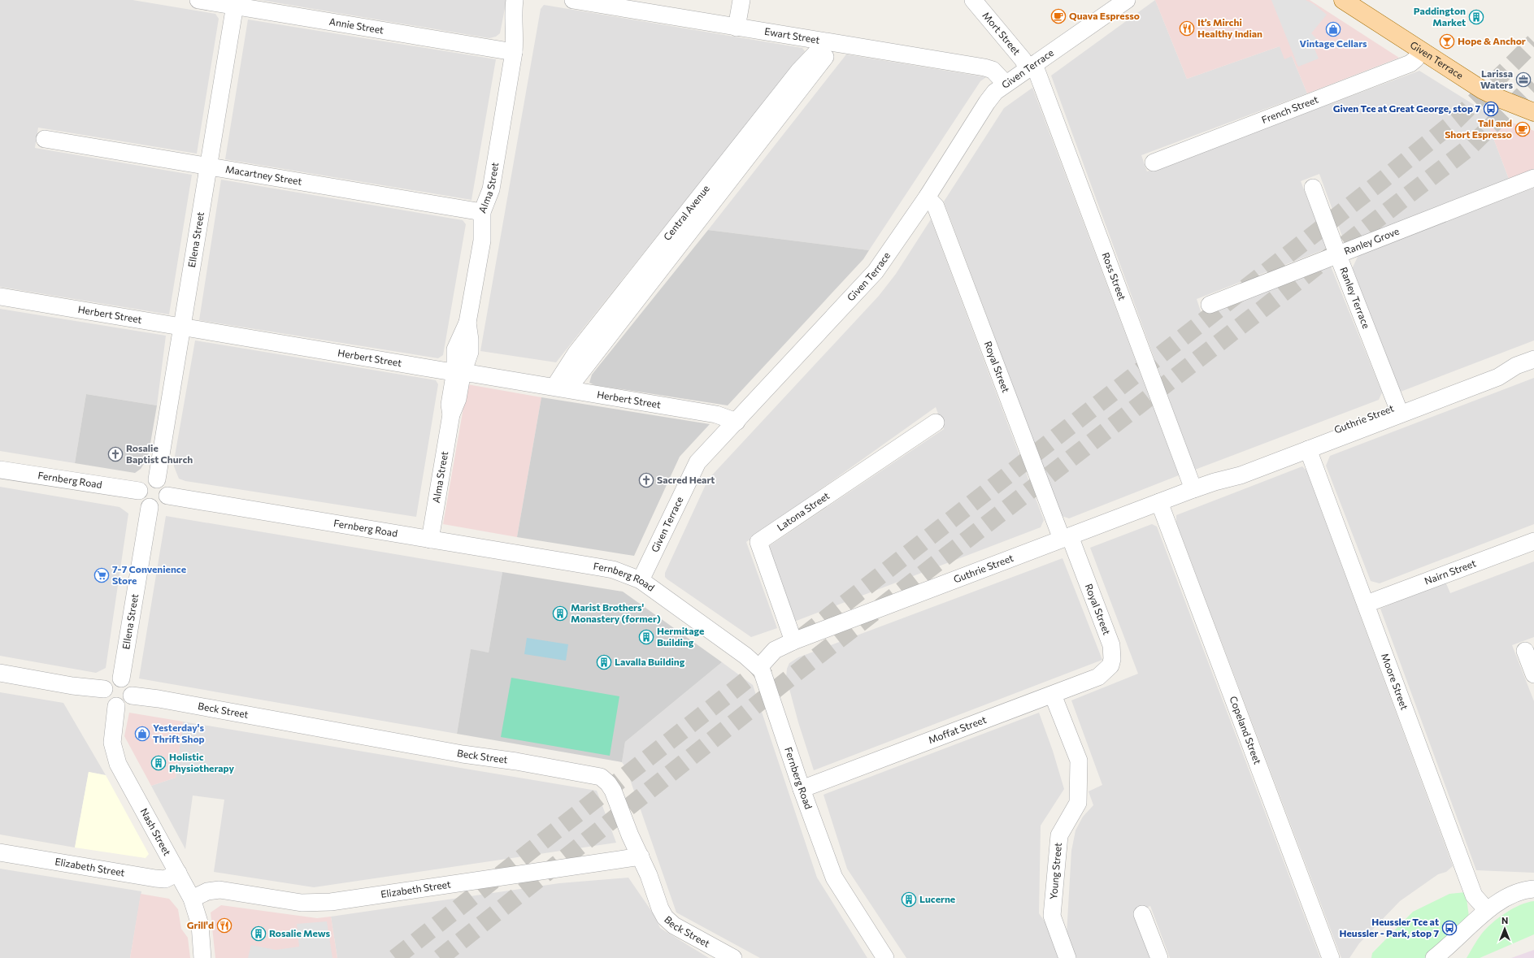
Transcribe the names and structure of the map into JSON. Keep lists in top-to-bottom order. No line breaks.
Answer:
{"streets":{"main road":["Given Terrace"],"street":["Annie Street","Mort Street","Ewart Street","French Street","Macartney Street","Alma Street","Central Avenue","Ellena Street","Ranley Grove","Ross Street","Ranley Terrace","Herbert Street","Royal Street","Guthrie Street","Fernberg Road","Latona Street","Nairn Street","Moore Street","Beck Street","Copeland Street","Moffat Street","Nash Street","Elizabeth Street","Young Street"]},"crossings":[["Annie Street","Alma Street"],["Annie Street","Ellena Street"],["Mort Street","Given Terrace"],["Mort Street","Ross Street"],["Ewart Street","Given Terrace"],["Ewart Street","Central Avenue"],["Given Terrace","French Street"],["Given Terrace","Ross Street"],["Given Terrace","Herbert Street"],["Given Terrace","Royal Street"],["Given Terrace","Fernberg Road"],["Macartney Street","Alma Street"],["Macartney Street","Ellena Street"],["Alma Street","Herbert Street"],["Alma Street","Fernberg Road"],["Central Avenue","Herbert Street"],["Ellena Street","Herbert Street"],["Ellena Street","Fernberg Road"],["Ellena Street","Beck Street"],["Ellena Street","Nash Street"],["Ranley Grove","Ranley Terrace"],["Ross Street","Guthrie Street"],["Ranley Terrace","Guthrie Street"],["Royal Street","Guthrie Street"],["Royal Street","Moffat Street"],["Guthrie Street","Fernberg Road"],["Guthrie Street","Latona Street"],["Guthrie Street","Moore Street"],["Guthrie Street","Copeland Street"],["Fernberg Road","Moffat Street"],["Nairn Street","Moore Street"],["Beck Street","Nash Street"],["Beck Street","Elizabeth Street"],["Moffat Street","Young Street"],["Nash Street","Elizabeth Street"]],"places":{"cafe":["Quava Espresso","Tall and Short Espresso"],"building":["Paddington Market","Marist Brothers' Monastery (former)","Hermitage Building","Lavalla Building","Holistic Physiotherapy","Lucerne","Rosalie Mews"],"restaurant":["It’s Mirchi Healthy Indian","Grill'd"],"shop":["Vintage Cellars","Yesterday's Thrift Shop"],"bar":["Hope & Anchor"],"office":["Larissa Waters"],"bus stop":["Given Tce at Great George, stop 7","Heussler Tce at Heussler - Park, stop 7"],"church":["Rosalie Baptist Church","Sacred Heart"],"supermarket":["7-7 Convenience Store"]},"north":"top"}
